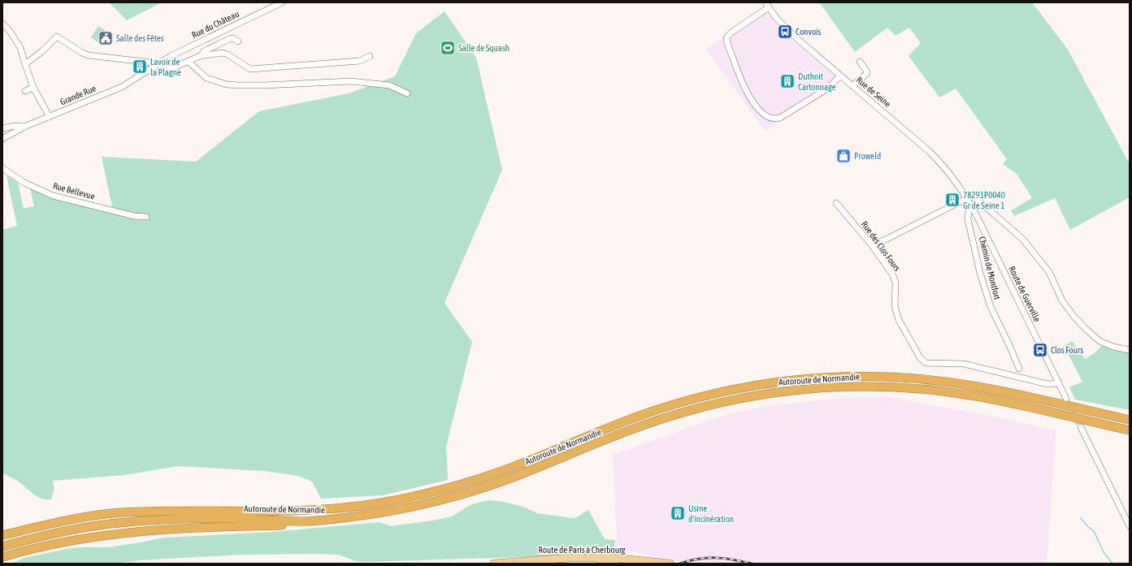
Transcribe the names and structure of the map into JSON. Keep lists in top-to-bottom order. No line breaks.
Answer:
{"streets":{"highway":["Autoroute de Normandie"],"main road":["Route de Paris à Cherbourg"],"street":["Rue du Château","Rue de Seine","Grande Rue","Rue Bellevue","Rue des Clos Fours","Chemin de Montfort","Route de Guerville"]},"crossings":[["Rue du Château","Grande Rue"],["Rue de Seine","Route de Guerville"],["Rue des Clos Fours","Route de Guerville"],["Chemin de Montfort","Route de Guerville"]],"places":{"bus stop":["Convois","Clos Fours"],"public building":["Salle des Fêtes"],"sports":["Salle de Squash"],"building":["Lavoir de la Plagne","Duthoit Cartonnage","78291P0040 Gr de Seine 1","Usine d'incinération"],"shop":["Proweld"]}}
